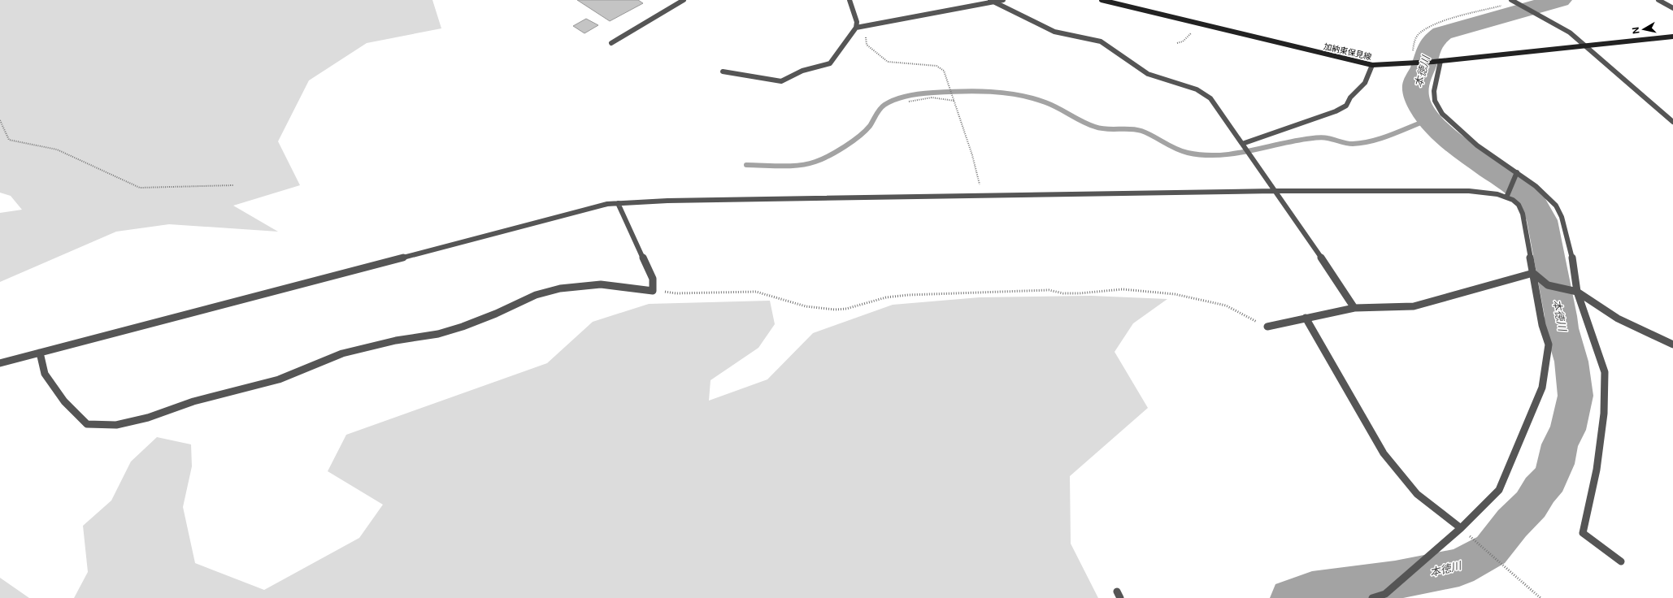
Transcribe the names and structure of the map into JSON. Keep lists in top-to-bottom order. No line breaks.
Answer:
{"streets":{"main road":["加納東保見線"]},"water":["本徳川"],"north":"left"}
